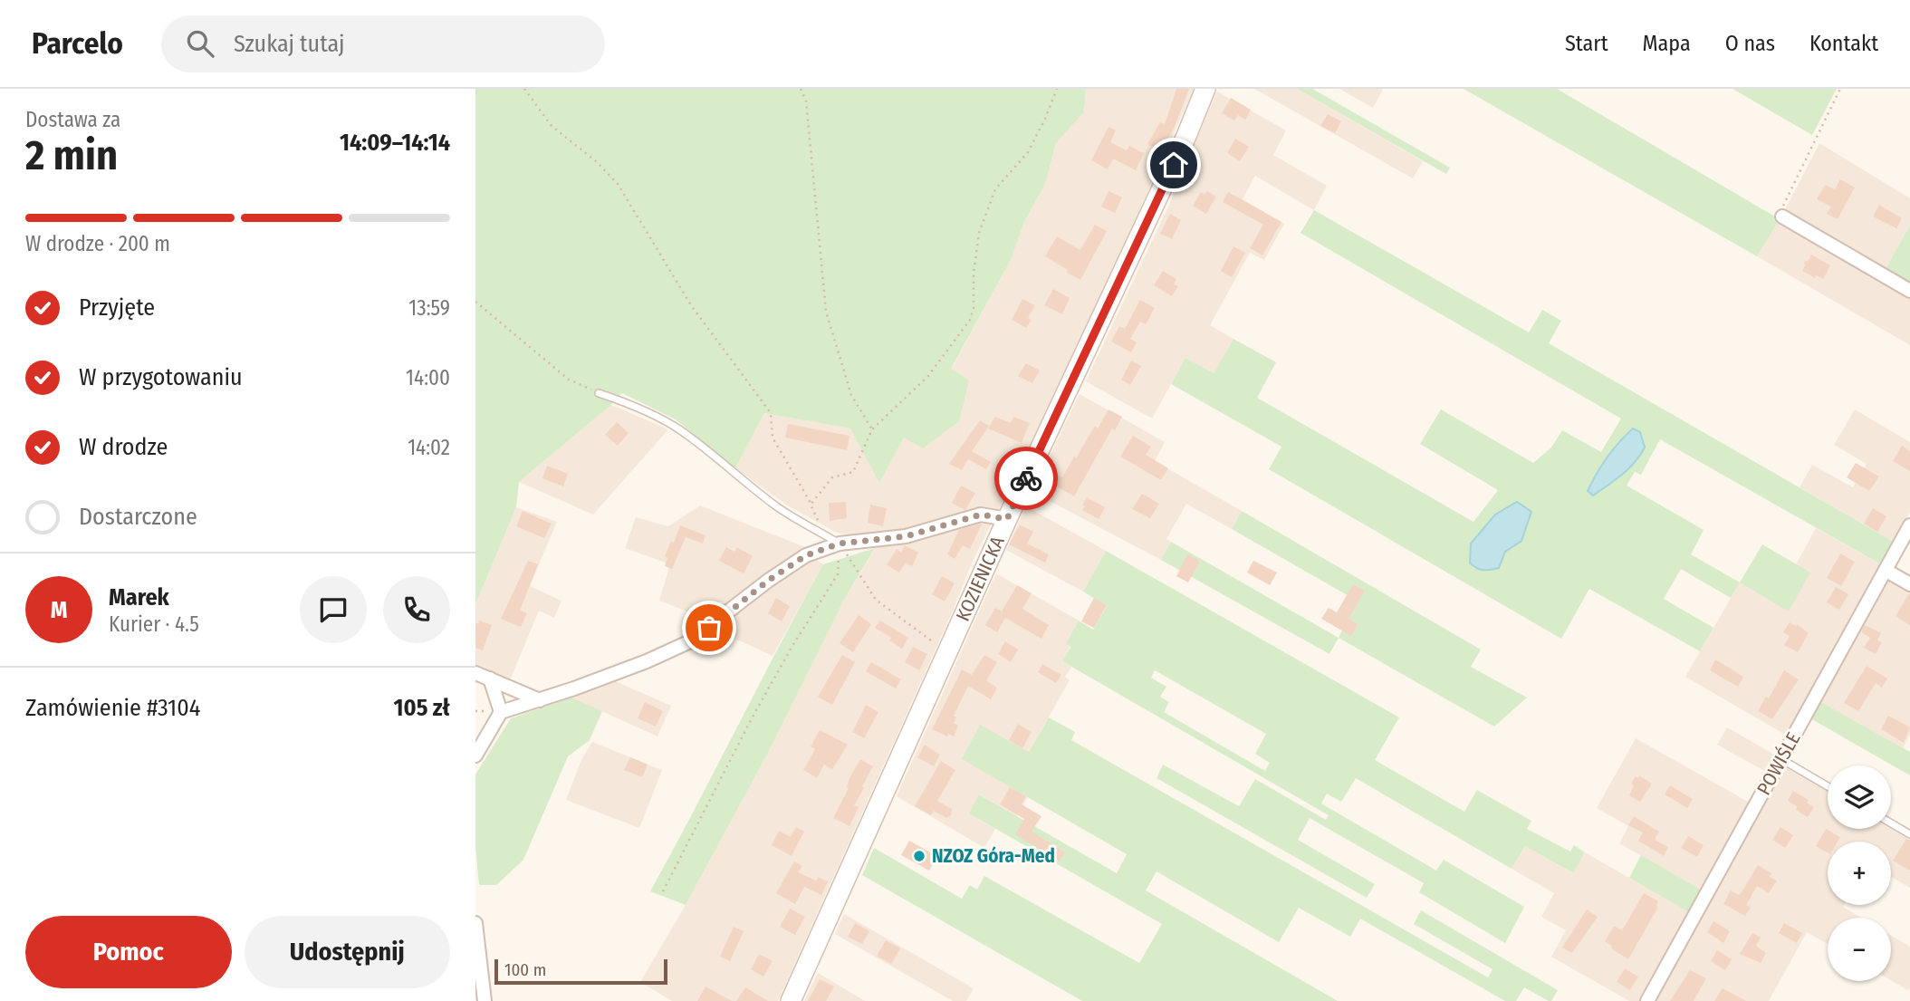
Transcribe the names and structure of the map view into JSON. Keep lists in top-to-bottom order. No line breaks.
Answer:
{"streets":{"main road":["KOZIENICKA"],"street":["POWIŚLE"]},"places":["NZOZ Góra-Med"],"scale_bar":"100 m","page":{"header":"Parcelo","search":"Szukaj tutaj","nav":["Start","Mapa","O nas","Kontakt"],"heading":["2 min","Dostawa za","14:09–14:14"],"panel":["Marek","Kurier · 4.5","Zamówienie #3104","105 zł"],"bar":"W drodze · 200 m","list":[["Przyjęte","13:59"],["W przygotowaniu","14:00"],["W drodze","14:02"],"Dostarczone"],"round":"M","map_buttons":["+","−"],"buttons":["Pomoc","Udostępnij"],"scale":"100 m"}}
